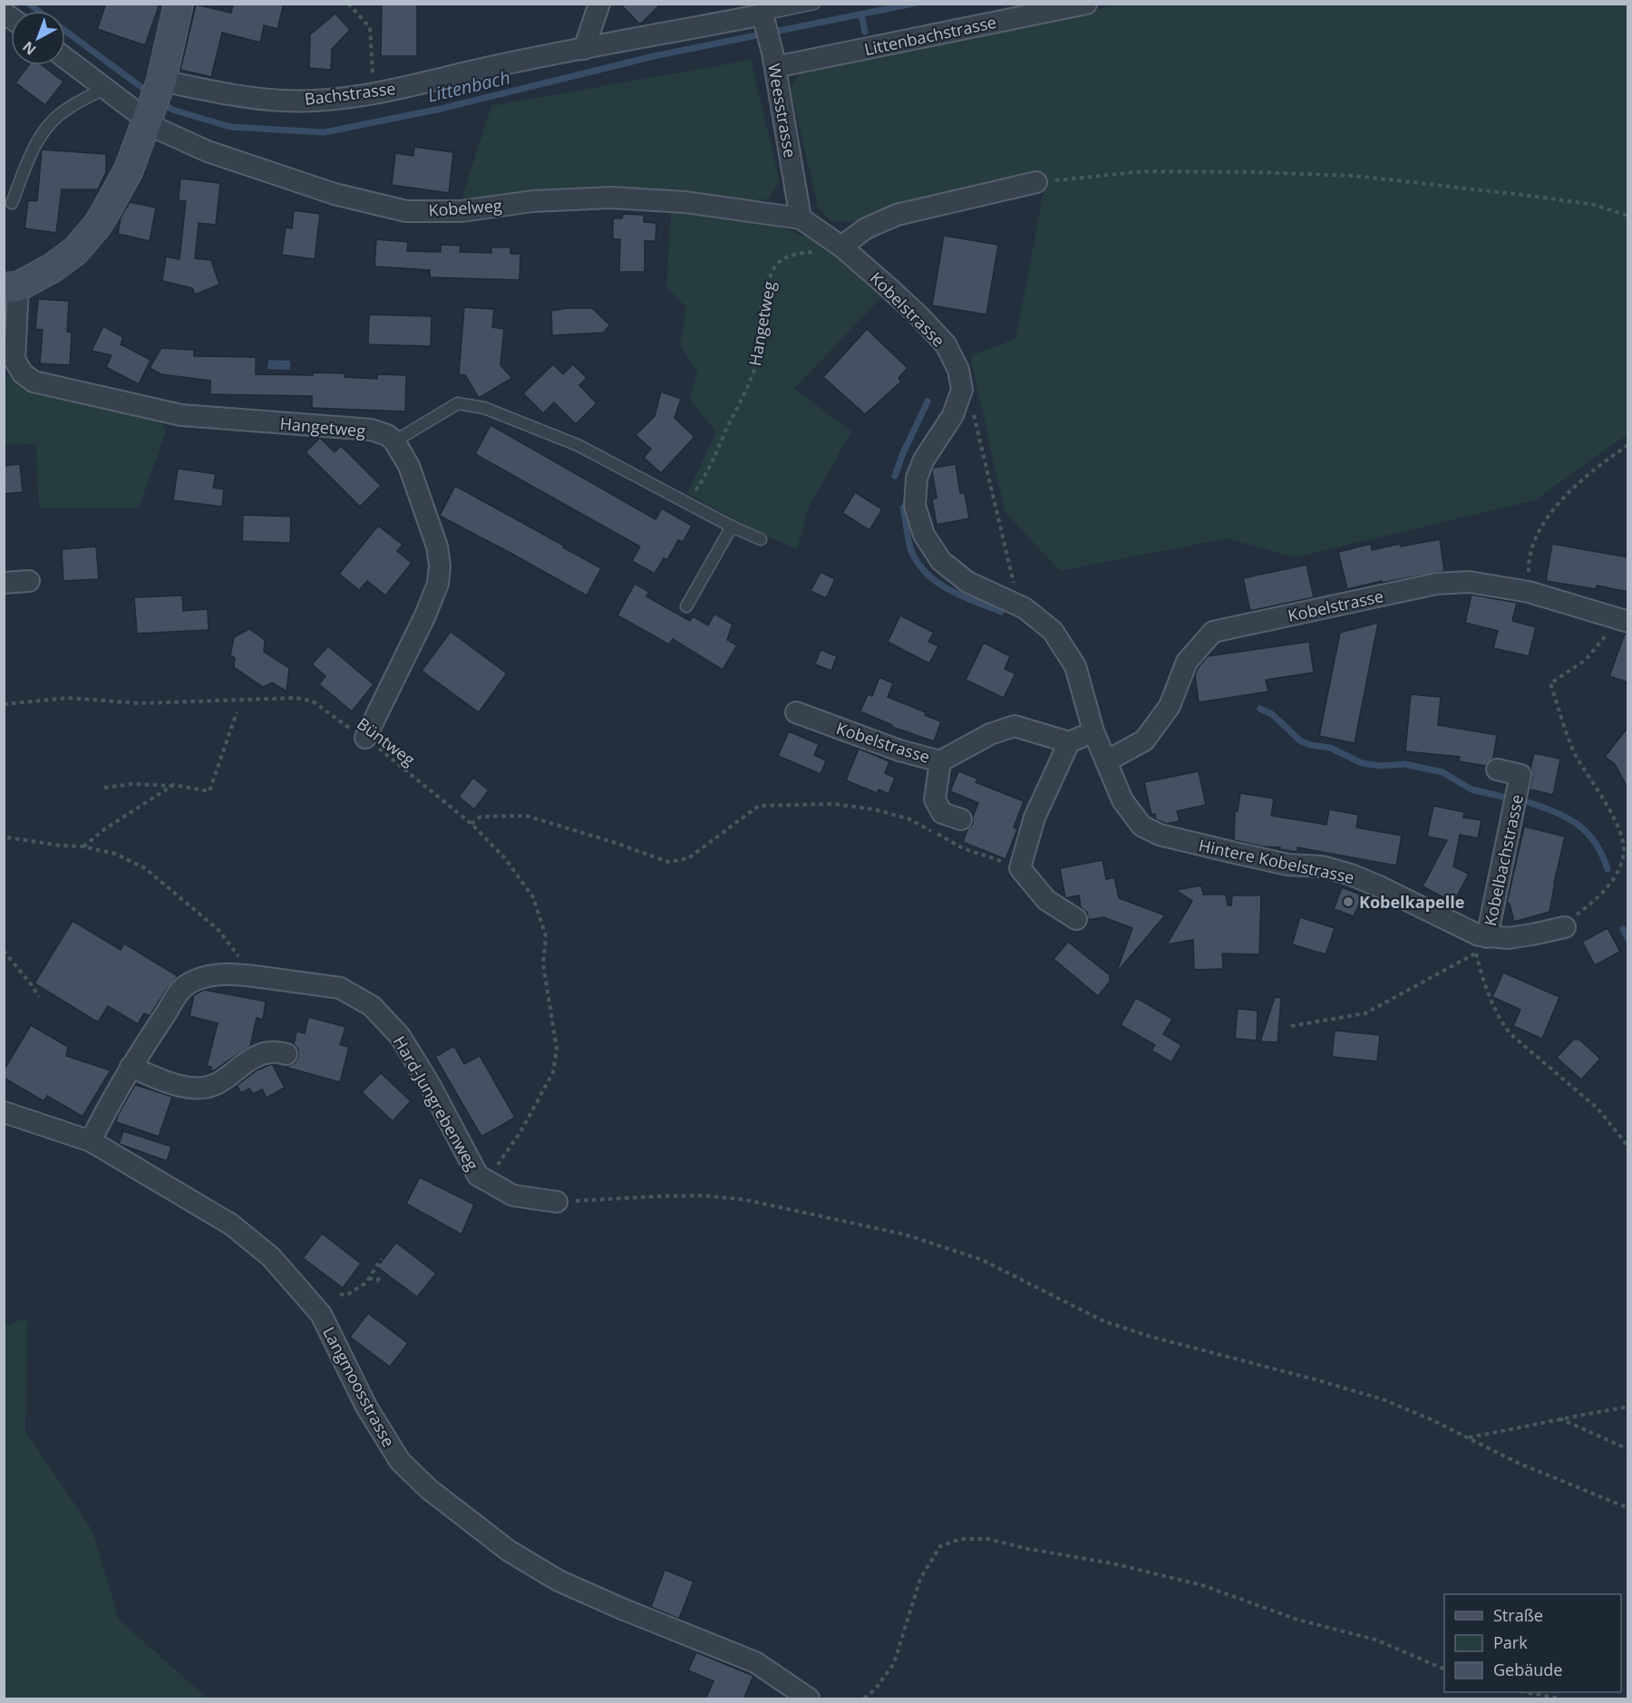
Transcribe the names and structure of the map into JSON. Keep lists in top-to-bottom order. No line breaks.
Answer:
{"streets":{"street":["Littenbachstrasse","Bachstrasse","Weesstrasse","Kobelweg","Kobelstrasse","Hangetweg","Kobelbachstrasse","Hintere Kobelstrasse","Hard-Jungrebenweg","Langmoosstrasse"],"path":["Büntweg"]},"crossings":[["Littenbachstrasse","Weesstrasse"],["Bachstrasse","Weesstrasse"],["Bachstrasse","Kobelweg"],["Weesstrasse","Kobelweg"],["Weesstrasse","Kobelstrasse"],["Kobelweg","Kobelstrasse"],["Kobelstrasse","Hangetweg"],["Kobelstrasse","Hintere Kobelstrasse"],["Büntweg","Hard-Jungrebenweg"],["Kobelbachstrasse","Hintere Kobelstrasse"],["Hard-Jungrebenweg","Langmoosstrasse"]],"water":["Littenbach"],"places":["Kobelkapelle"],"legend":["Straße","Park","Gebäude"],"north":"bottom left"}
